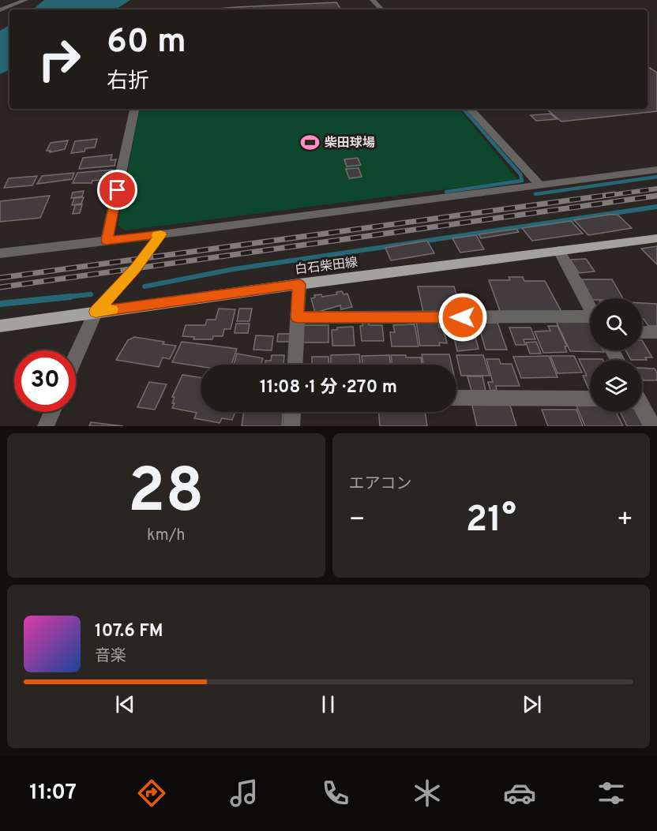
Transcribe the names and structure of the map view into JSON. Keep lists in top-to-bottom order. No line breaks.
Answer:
{"streets":{"main road":["白石柴田線"]},"places":{"sports":["柴田球場"]},"page":{"turn":["60 m","右折"],"limit":"30","trip":"11:08 · 1 分 · 270 m","tile":[["28","km/h"],"エアコン"],"heat":["−","21°","+"],"song":["107.6 FM","音楽"],"tabs":"11:07"}}
